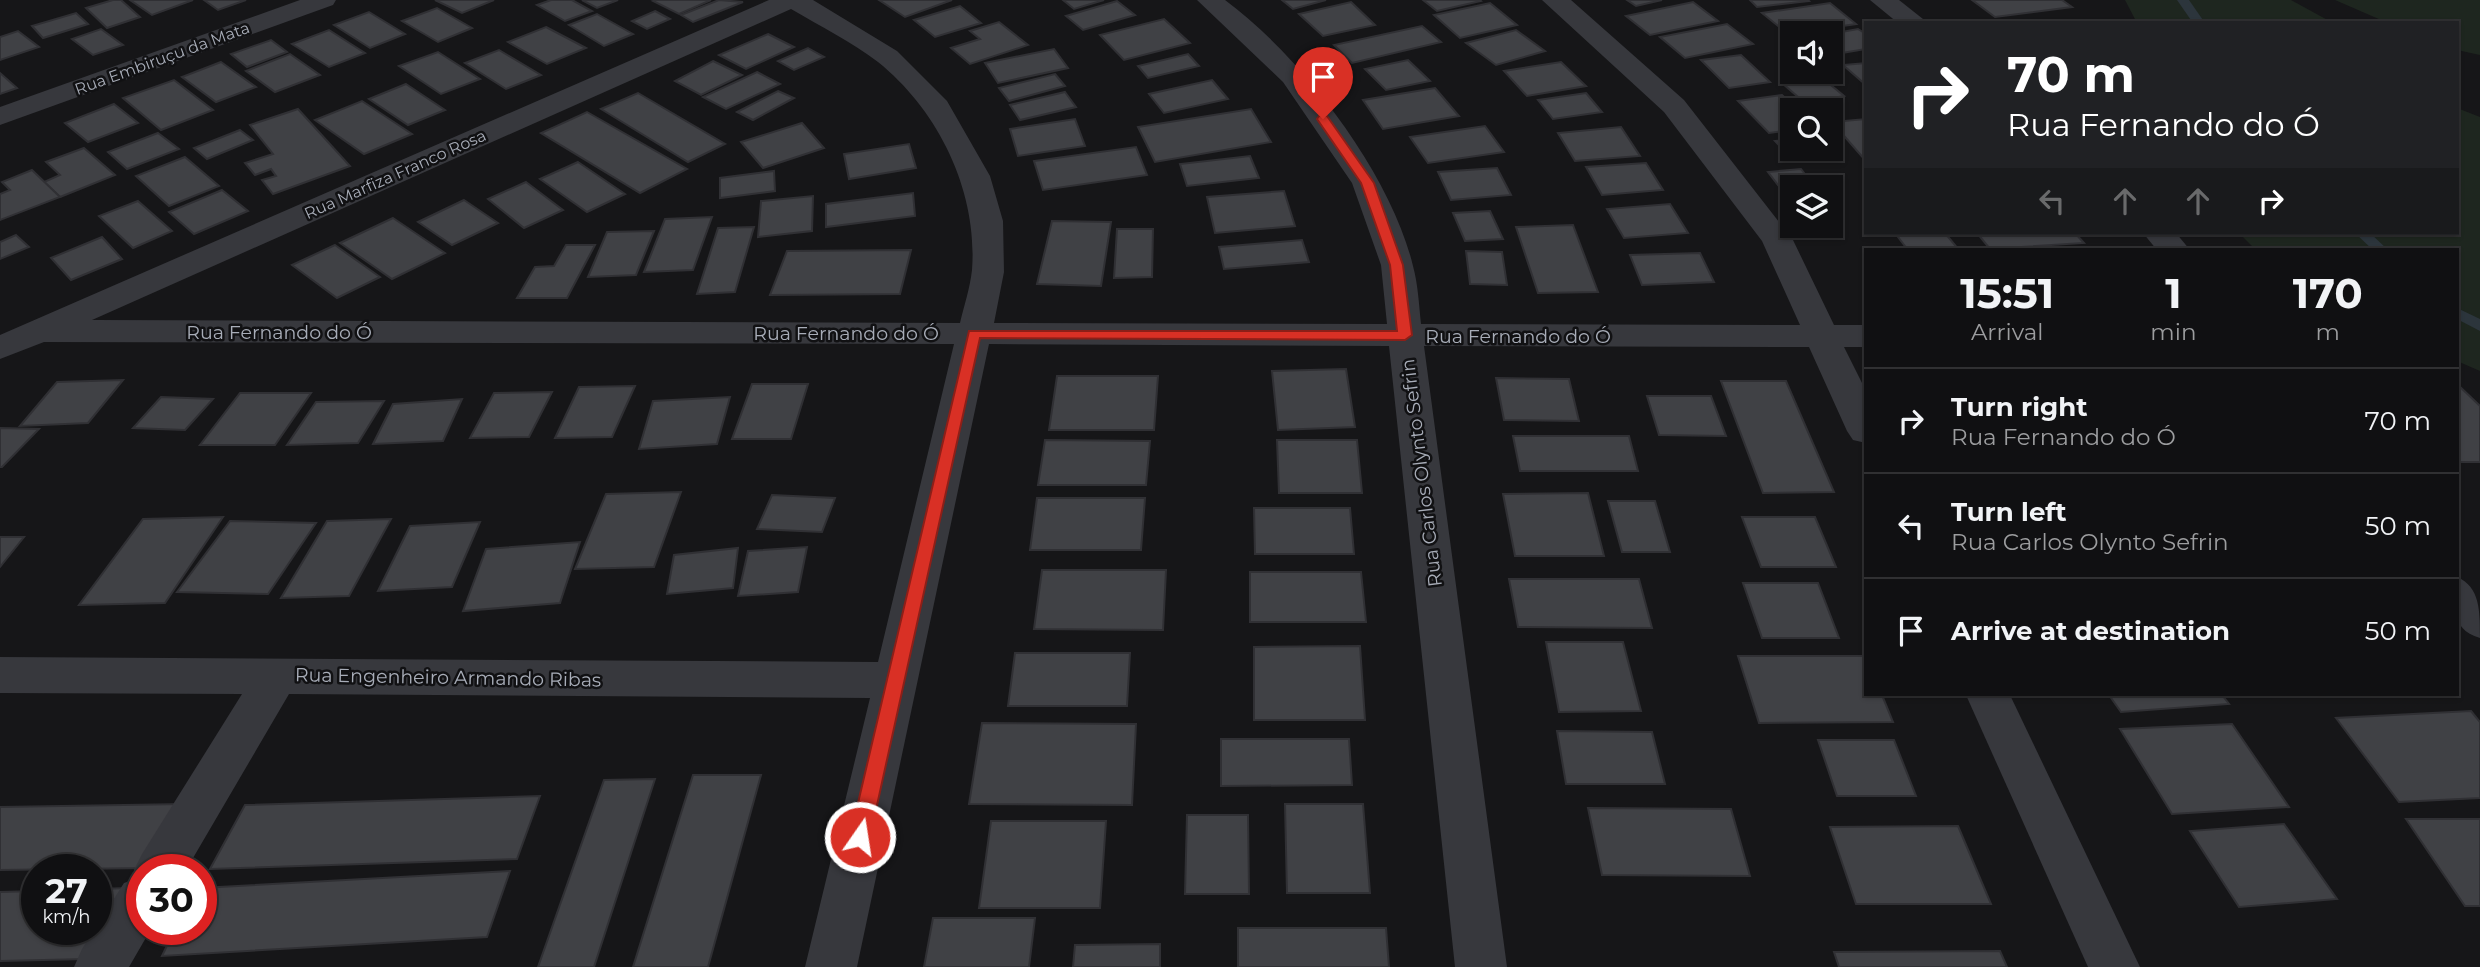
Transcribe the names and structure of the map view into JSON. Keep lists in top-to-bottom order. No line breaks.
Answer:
{"streets":{"street":["Rua Embiruçu da Mata","Rua Marfiza Franco Rosa","Rua Fernando do Ó","Rua Carlos Olynto Sefrin","Rua Engenheiro Armando Ribas"]},"crossings":[["Rua Marfiza Franco Rosa","Rua Fernando do Ó"],["Rua Fernando do Ó","Rua Carlos Olynto Sefrin"]],"page":{"turn":["70 m","Rua Fernando do Ó"],"eta":["15:51","Arrival","1","min","170","m"],"list":[{"name":"Turn right","note":"Rua Fernando do Ó","value":"70 m"},{"name":"Turn left","note":"Rua Carlos Olynto Sefrin","value":"50 m"},{"name":"Arrive at destination","value":"50 m"}],"speed":"27 km/h","limit":"30"}}
